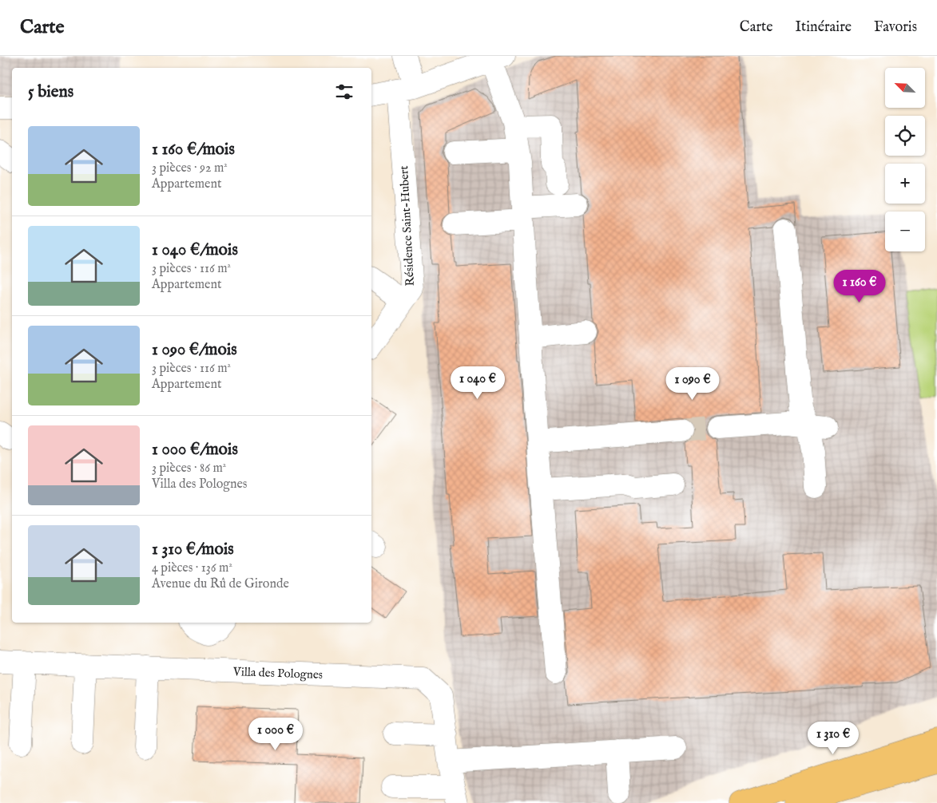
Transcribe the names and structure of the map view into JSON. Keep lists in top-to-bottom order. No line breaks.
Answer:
{"streets":{"street":["Résidence Saint-Hubert","Villa des Polognes"]},"north":"top left","page":{"header":"Carte","nav":["Carte","Itinéraire","Favoris"],"map_buttons":["+","−"],"heading":"5 biens","list":[{"name":"1 160 €/mois","note":"3 pièces · 92 m² · Appartement"},{"name":"1 040 €/mois","note":"3 pièces · 116 m² · Appartement"},{"name":"1 090 €/mois","note":"3 pièces · 116 m² · Appartement"},{"name":"1 000 €/mois","note":"3 pièces · 86 m² · Villa des Polognes"},{"name":"1 310 €/mois","note":"4 pièces · 136 m² · Avenue du Rû de Gironde"}],"price":["1 160 €","1 040 €","1 090 €","1 000 €","1 310 €"]}}
